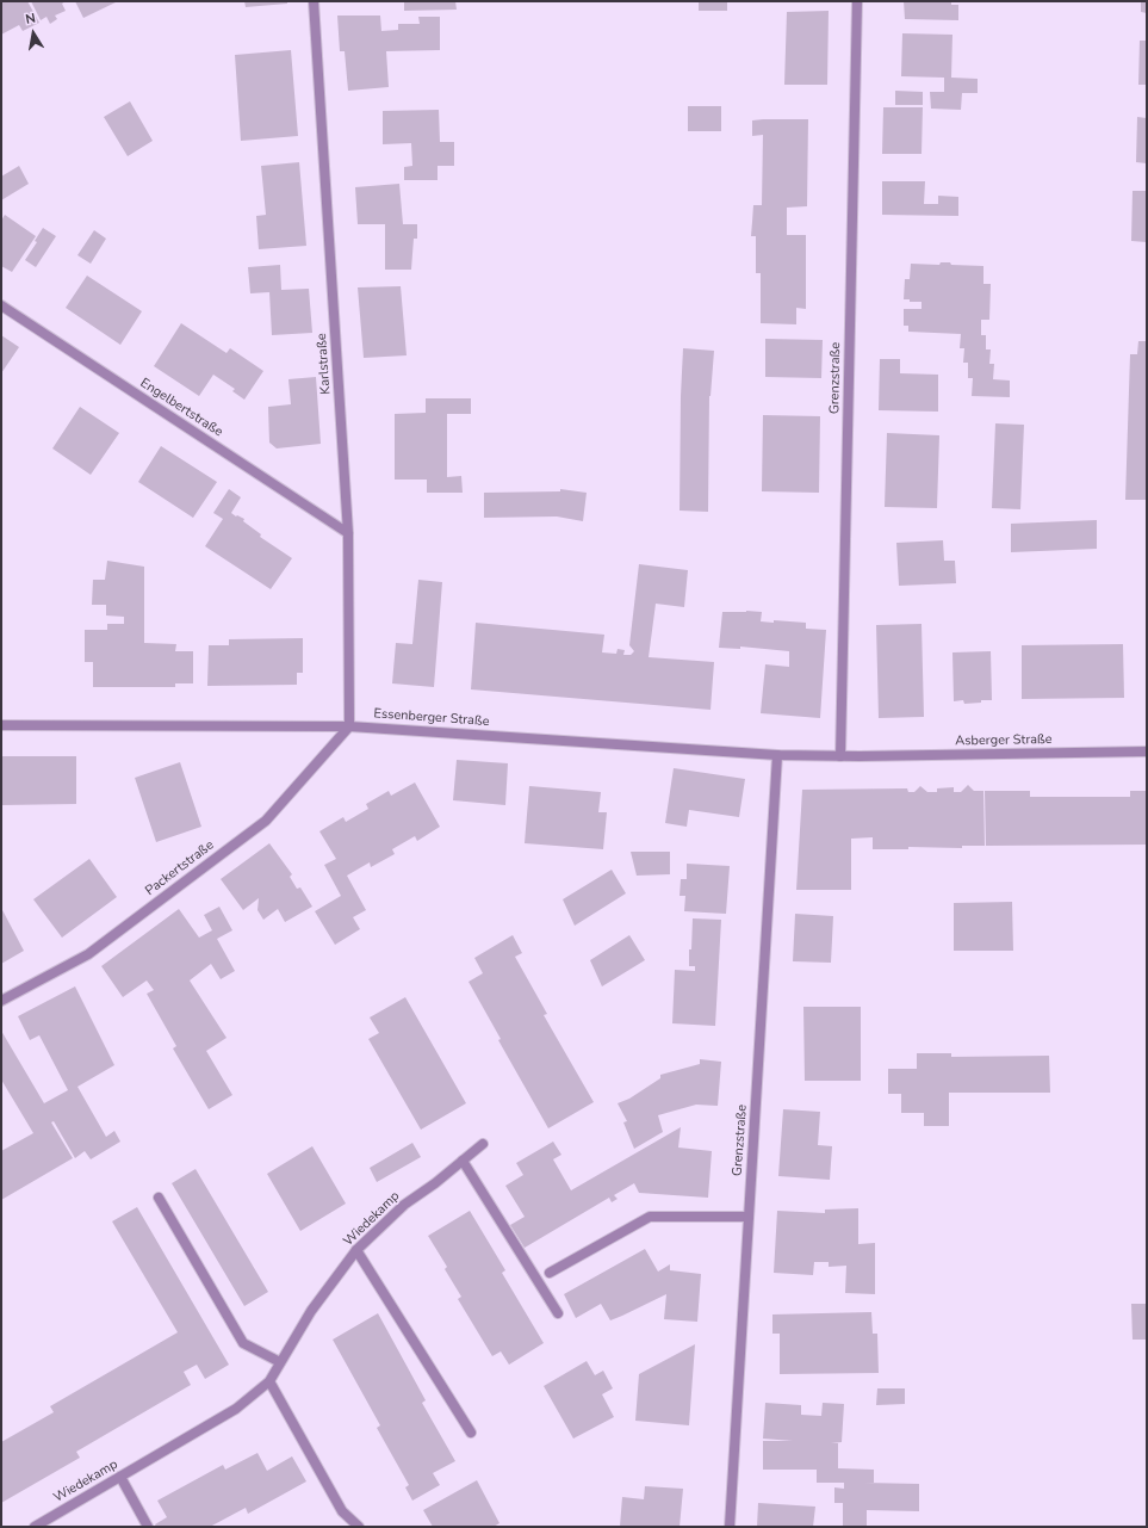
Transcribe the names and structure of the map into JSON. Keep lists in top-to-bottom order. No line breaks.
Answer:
{"streets":{"street":["Karlstraße","Grenzstraße","Engelbertstraße","Essenberger Straße","Asberger Straße","Packertstraße","Wiedekamp"]},"crossings":[["Karlstraße","Engelbertstraße"],["Karlstraße","Essenberger Straße"],["Karlstraße","Packertstraße"],["Grenzstraße","Essenberger Straße"],["Essenberger Straße","Asberger Straße"],["Essenberger Straße","Packertstraße"]],"north":"top"}
